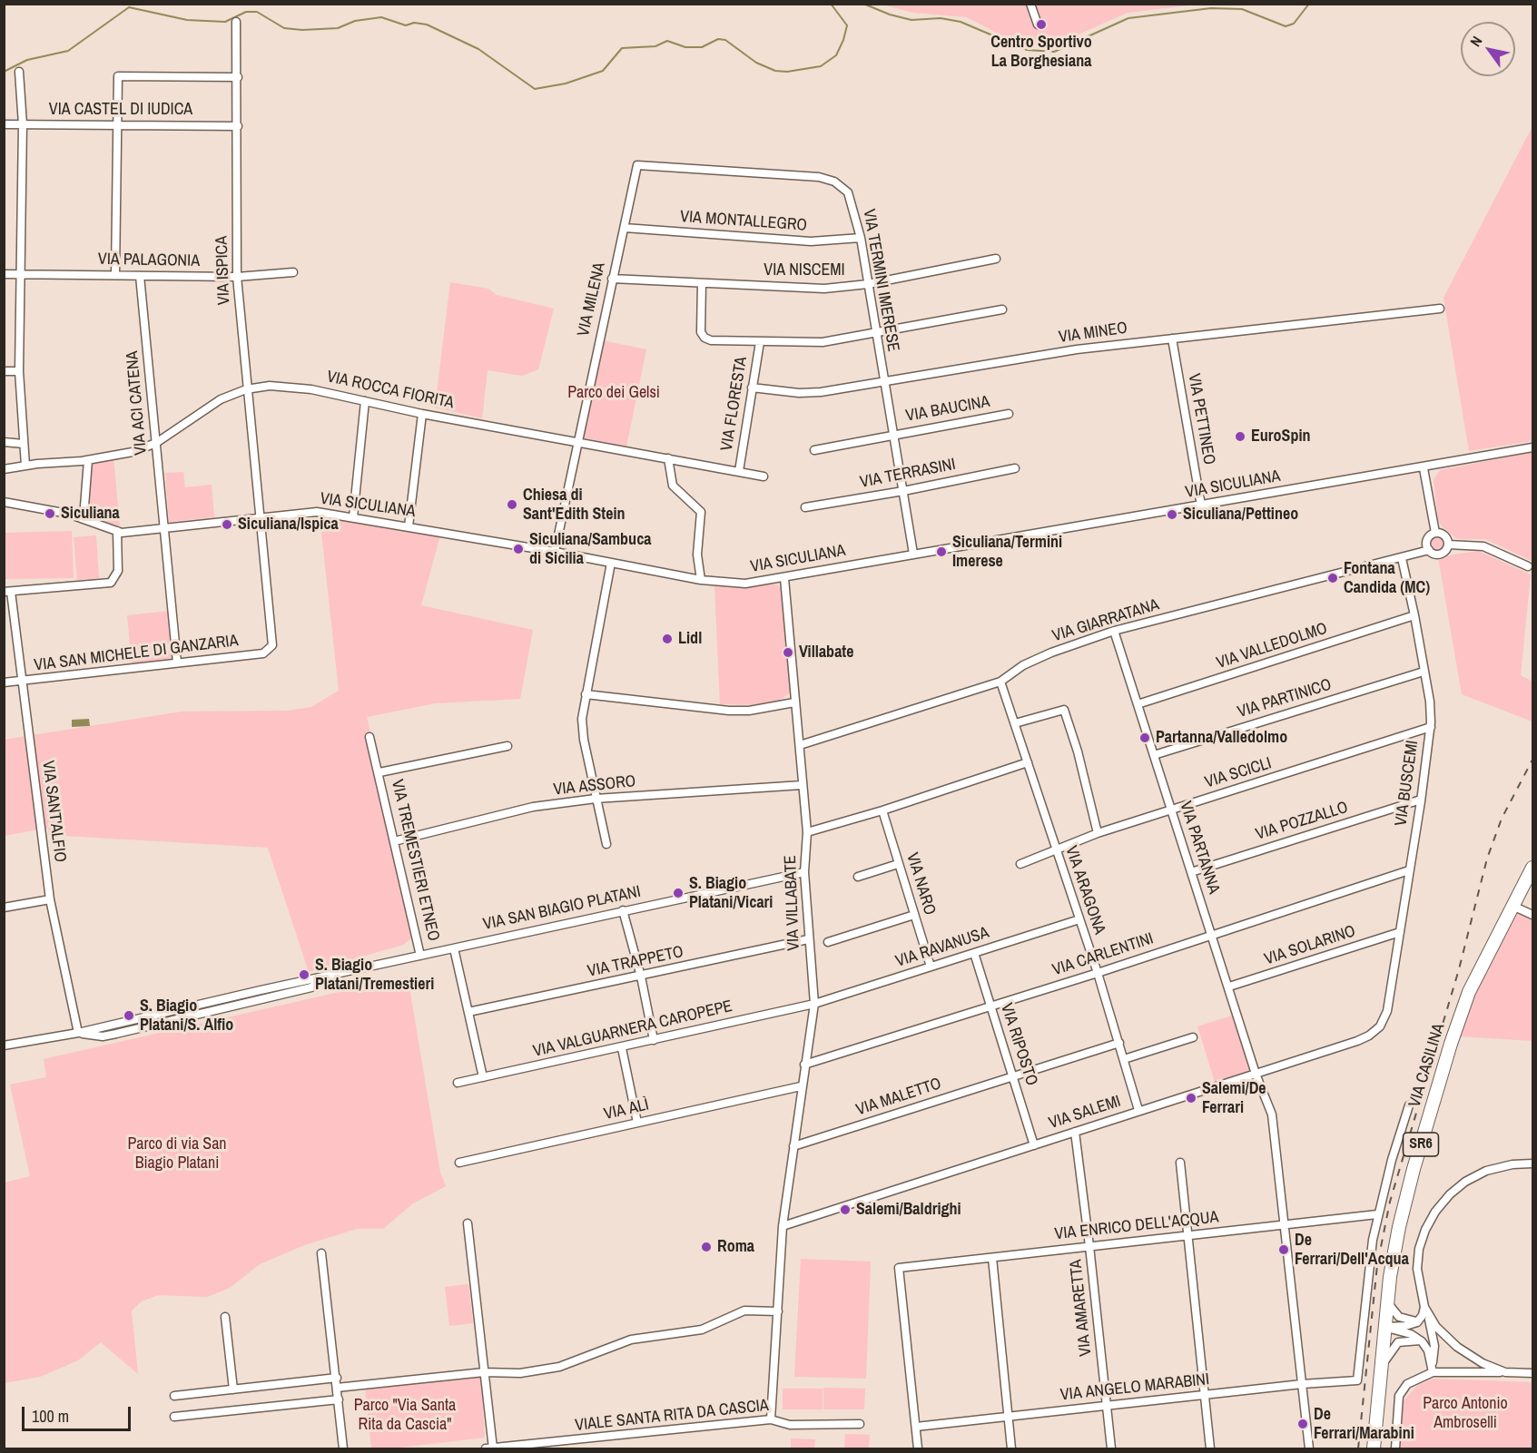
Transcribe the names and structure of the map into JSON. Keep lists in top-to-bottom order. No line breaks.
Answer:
{"streets":{"main road":["VIA CASILINA","SR6"],"street":["VIA CASTEL DI IUDICA","VIA MONTALLEGRO","VIA PALAGONIA","VIA ISPICA","VIA NISCEMI","VIA TERMINI IMERESE","VIA MILENA","VIA MINEO","VIA ROCCA FIORITA","VIA ACI CATENA","VIA FLORESTA","VIA BAUCINA","VIA PETTINEO","VIA TERRASINI","VIA SICULIANA","VIA GIARRATANA","VIA VALLEDOLMO","VIA SAN MICHELE DI GANZARIA","VIA PARTINICO","VIA SCICLI","VIA BUSCEMI","VIA ASSORO","VIA SANT'ALFIO","VIA POZZALLO","VIA PARTANNA","VIA TREMESTIERI ETNEO","VIA NARO","VIA ARAGONA","VIA VILLABATE","VIA SAN BIAGIO PLATANI","VIA SOLARINO","VIA RAVANUSA","VIA CARLENTINI","VIA TRAPPETO","VIA VALGUARNERA CAROPEPE","VIA RIPOSTO","VIA MALETTO","VIA ALÌ","VIA SALEMI","VIA ENRICO DELL'ACQUA","VIA AMARETTA","VIA ANGELO MARABINI","VIALE SANTA RITA DA CASCIA"]},"crossings":[["VIA CASTEL DI IUDICA","VIA ISPICA"],["VIA MONTALLEGRO","VIA TERMINI IMERESE"],["VIA MONTALLEGRO","VIA MILENA"],["VIA PALAGONIA","VIA ISPICA"],["VIA PALAGONIA","VIA ACI CATENA"],["VIA ISPICA","VIA ROCCA FIORITA"],["VIA ISPICA","VIA SICULIANA"],["VIA ISPICA","VIA SAN MICHELE DI GANZARIA"],["VIA NISCEMI","VIA TERMINI IMERESE"],["VIA NISCEMI","VIA MILENA"],["VIA TERMINI IMERESE","VIA MILENA"],["VIA TERMINI IMERESE","VIA MINEO"],["VIA TERMINI IMERESE","VIA BAUCINA"],["VIA TERMINI IMERESE","VIA TERRASINI"],["VIA TERMINI IMERESE","VIA SICULIANA"],["VIA MILENA","VIA ROCCA FIORITA"],["VIA MILENA","VIA SICULIANA"],["VIA MINEO","VIA FLORESTA"],["VIA MINEO","VIA PETTINEO"],["VIA ROCCA FIORITA","VIA ACI CATENA"],["VIA ROCCA FIORITA","VIA FLORESTA"],["VIA ACI CATENA","VIA SICULIANA"],["VIA ACI CATENA","VIA SAN MICHELE DI GANZARIA"],["VIA PETTINEO","VIA SICULIANA"],["VIA SICULIANA","VIA VILLABATE"],["VIA GIARRATANA","VIA BUSCEMI"],["VIA GIARRATANA","VIA PARTANNA"],["VIA GIARRATANA","VIA ARAGONA"],["VIA GIARRATANA","VIA VILLABATE"],["VIA VALLEDOLMO","VIA BUSCEMI"],["VIA VALLEDOLMO","VIA PARTANNA"],["VIA SAN MICHELE DI GANZARIA","VIA SANT'ALFIO"],["VIA PARTINICO","VIA BUSCEMI"],["VIA PARTINICO","VIA PARTANNA"],["VIA SCICLI","VIA BUSCEMI"],["VIA SCICLI","VIA PARTANNA"],["VIA SCICLI","VIA ARAGONA"],["VIA BUSCEMI","VIA POZZALLO"],["VIA BUSCEMI","VIA SOLARINO"],["VIA BUSCEMI","VIA CARLENTINI"],["VIA BUSCEMI","VIA SALEMI"],["VIA ASSORO","VIA TREMESTIERI ETNEO"],["VIA ASSORO","VIA VILLABATE"],["VIA SANT'ALFIO","VIA SAN BIAGIO PLATANI"],["VIA POZZALLO","VIA PARTANNA"],["VIA PARTANNA","VIA SOLARINO"],["VIA PARTANNA","VIA CARLENTINI"],["VIA PARTANNA","VIA SALEMI"],["VIA PARTANNA","VIA ENRICO DELL'ACQUA"],["VIA PARTANNA","VIA ANGELO MARABINI"],["VIA TREMESTIERI ETNEO","VIA SAN BIAGIO PLATANI"],["VIA NARO","VIA RAVANUSA"],["VIA ARAGONA","VIA RAVANUSA"],["VIA ARAGONA","VIA CARLENTINI"],["VIA ARAGONA","VIA MALETTO"],["VIA ARAGONA","VIA SALEMI"],["VIA VILLABATE","VIA SAN BIAGIO PLATANI"],["VIA VILLABATE","VIA RAVANUSA"],["VIA VILLABATE","VIA CARLENTINI"],["VIA VILLABATE","VIA TRAPPETO"],["VIA VILLABATE","VIA VALGUARNERA CAROPEPE"],["VIA VILLABATE","VIA MALETTO"],["VIA VILLABATE","VIA ALÌ"],["VIA VILLABATE","VIA SALEMI"],["VIA VILLABATE","VIALE SANTA RITA DA CASCIA"],["VIA RAVANUSA","VIA VALGUARNERA CAROPEPE"],["VIA RAVANUSA","VIA RIPOSTO"],["VIA CARLENTINI","VIA RIPOSTO"],["VIA RIPOSTO","VIA MALETTO"],["VIA RIPOSTO","VIA SALEMI"],["VIA CASILINA","VIA ENRICO DELL'ACQUA"],["VIA CASILINA","VIA ANGELO MARABINI"],["VIA SALEMI","VIA AMARETTA"],["VIA ENRICO DELL'ACQUA","VIA AMARETTA"],["VIA ENRICO DELL'ACQUA","VIA ANGELO MARABINI"],["VIA AMARETTA","VIA ANGELO MARABINI"]],"parks":["Parco dei Gelsi","Parco di via San Biagio Platani","Parco Antonio Ambroselli","Parco \"Via Santa Rita da Cascia\""],"places":["Centro Sportivo La Borghesiana","EuroSpin","Chiesa di Sant'Edith Stein","Siculiana","Siculiana/Pettineo","Siculiana/Ispica","Siculiana/Sambuca di Sicilia","Siculiana/Termini Imerese","Fontana Candida (MC)","Lidl","Villabate","Partanna/Valledolmo","S. Biagio Platani/Vicari","S. Biagio Platani/Tremestieri","S. Biagio Platani/S. Alfio","Salemi/De Ferrari","Salemi/Baldrighi","Roma","De Ferrari/Dell'Acqua","De Ferrari/Marabini"],"scale_bar":"100 m","north":"top left"}
